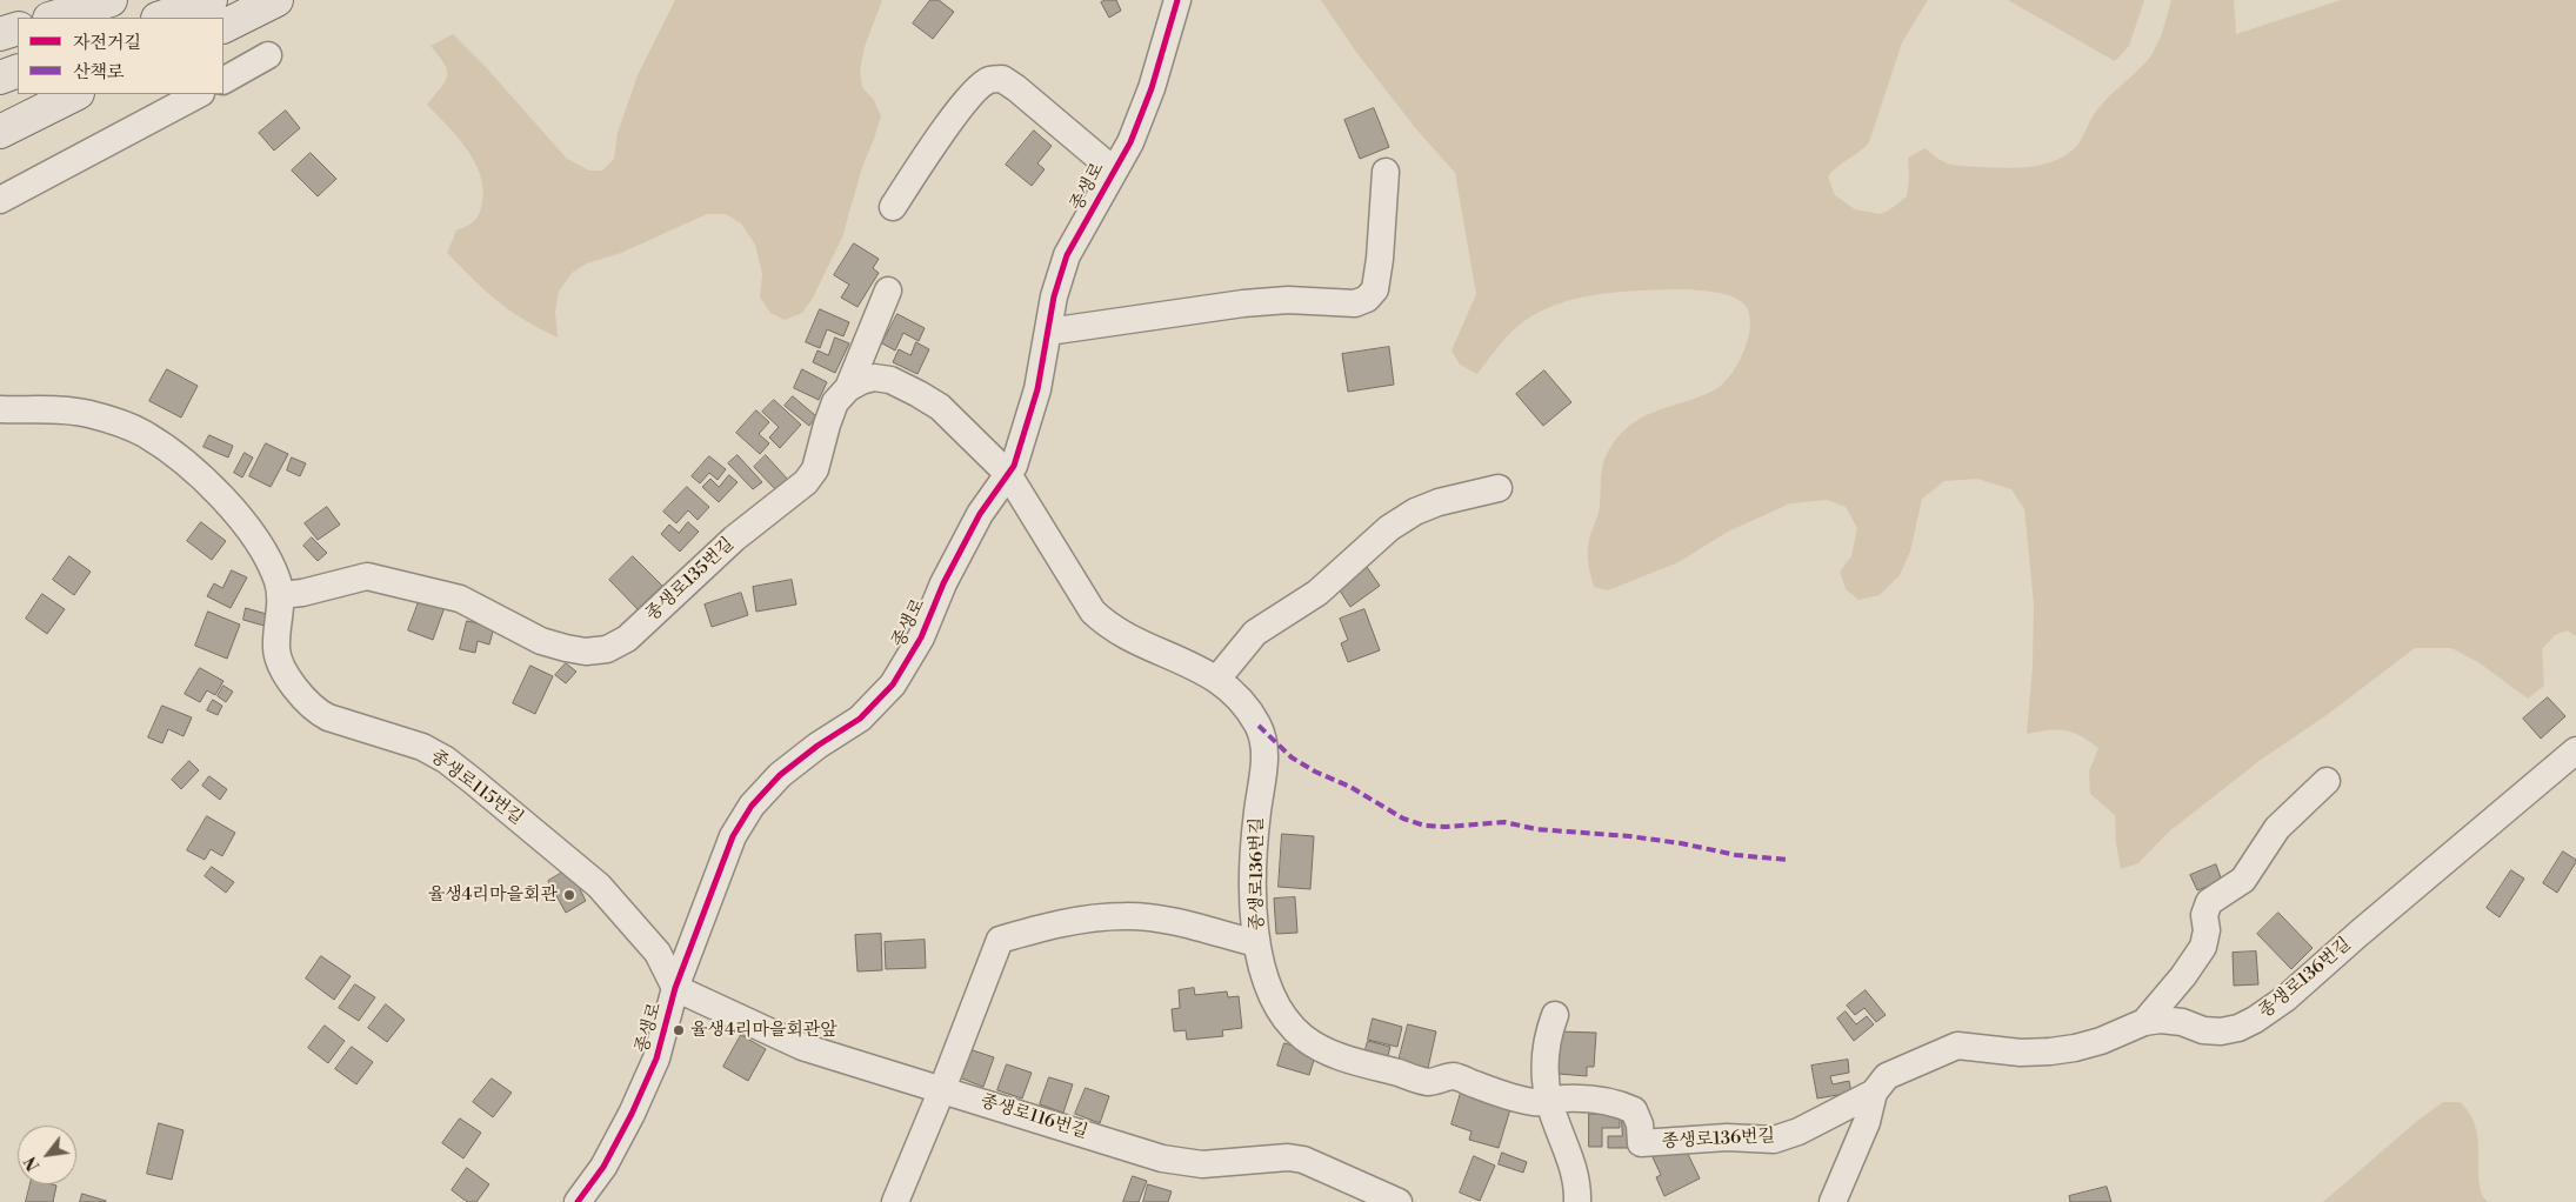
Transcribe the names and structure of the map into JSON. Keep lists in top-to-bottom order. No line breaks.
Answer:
{"streets":{"street":["종생로","종생로135번길","종생로115번길","종생로136번길","종생로116번길"]},"crossings":[["종생로","종생로115번길"],["종생로","종생로136번길"],["종생로","종생로116번길"],["종생로135번길","종생로115번길"],["종생로115번길","종생로116번길"]],"places":["율생4리마을회관","율생4리마을회관앞"],"legend":["자전거길","산책로"],"north":"bottom left"}
